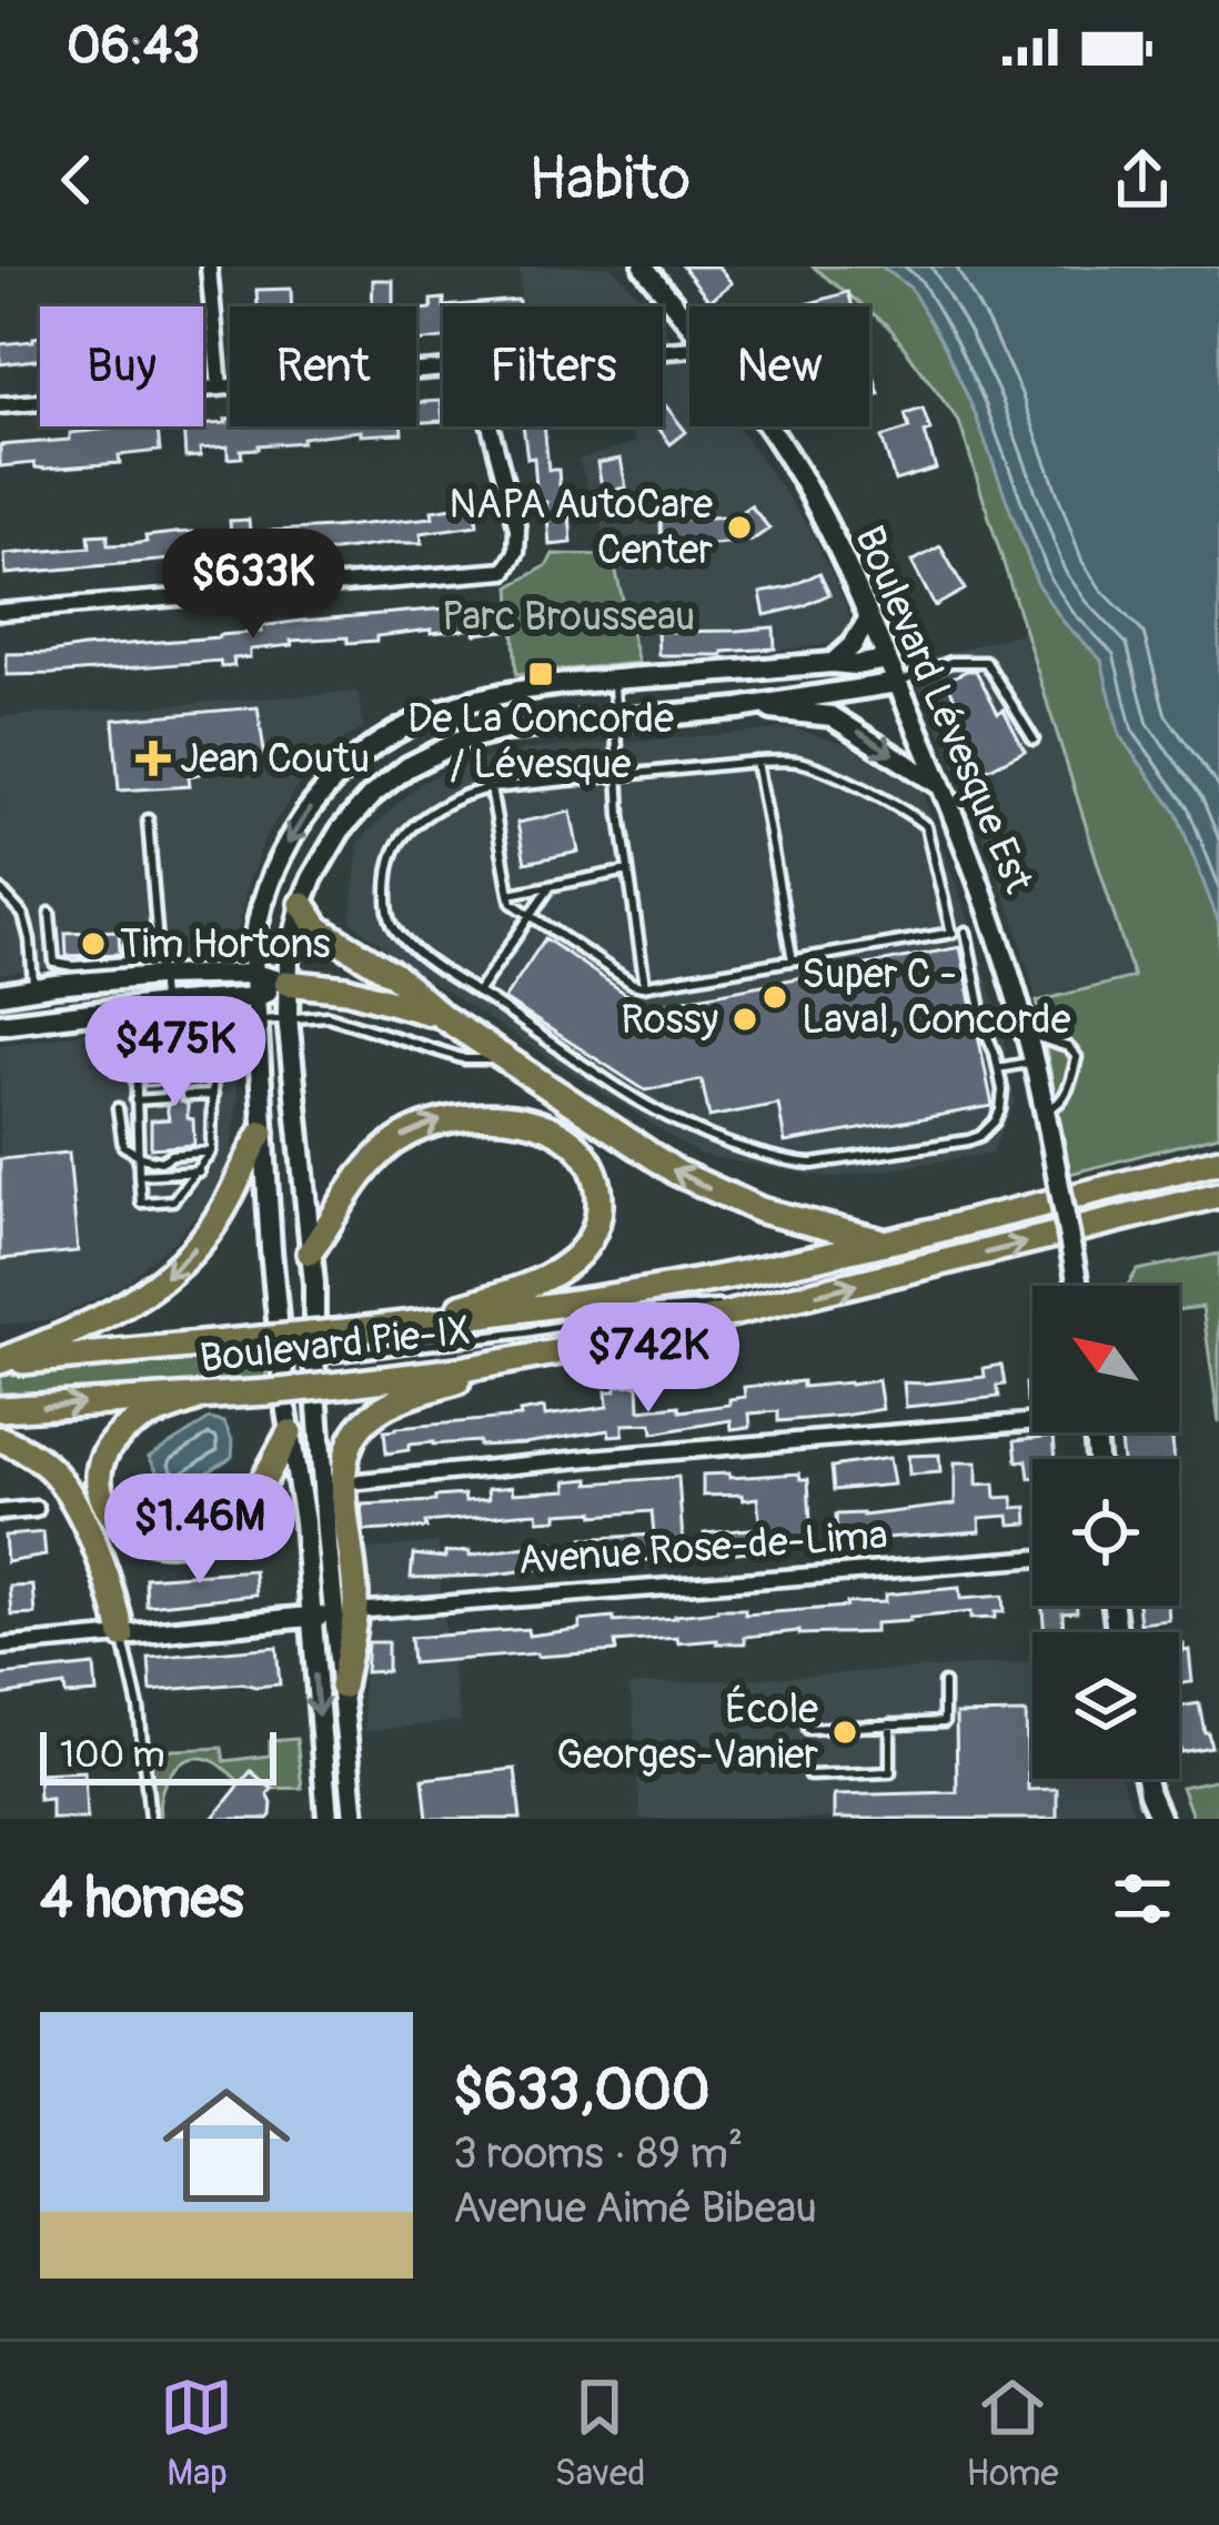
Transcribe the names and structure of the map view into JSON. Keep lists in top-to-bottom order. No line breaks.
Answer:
{"streets":{"highway":["Boulevard Pie-IX"],"street":["Boulevard Lévesque Est","Avenue Rose-de-Lima"]},"parks":["Parc Brousseau"],"places":{"other":["NAPA AutoCare Center","Tim Hortons","Super C - Laval, Concorde","Rossy","École Georges-Vanier"],"transit":["De La Concorde / Lévesque"],"health":["Jean Coutu"]},"scale_bar":"100 m","north":"top left","page":{"status":"06:43","header":"Habito","chip":["Buy","Rent","Filters","New"],"price":["$633K","$475K","$742K","$1.46M"],"scale":"100 m","heading":"4 homes","list":[{"name":"$633,000","note":"3 rooms · 89 m² · Avenue Aimé Bibeau"}],"tabs":["Map","Saved","Home"]}}
